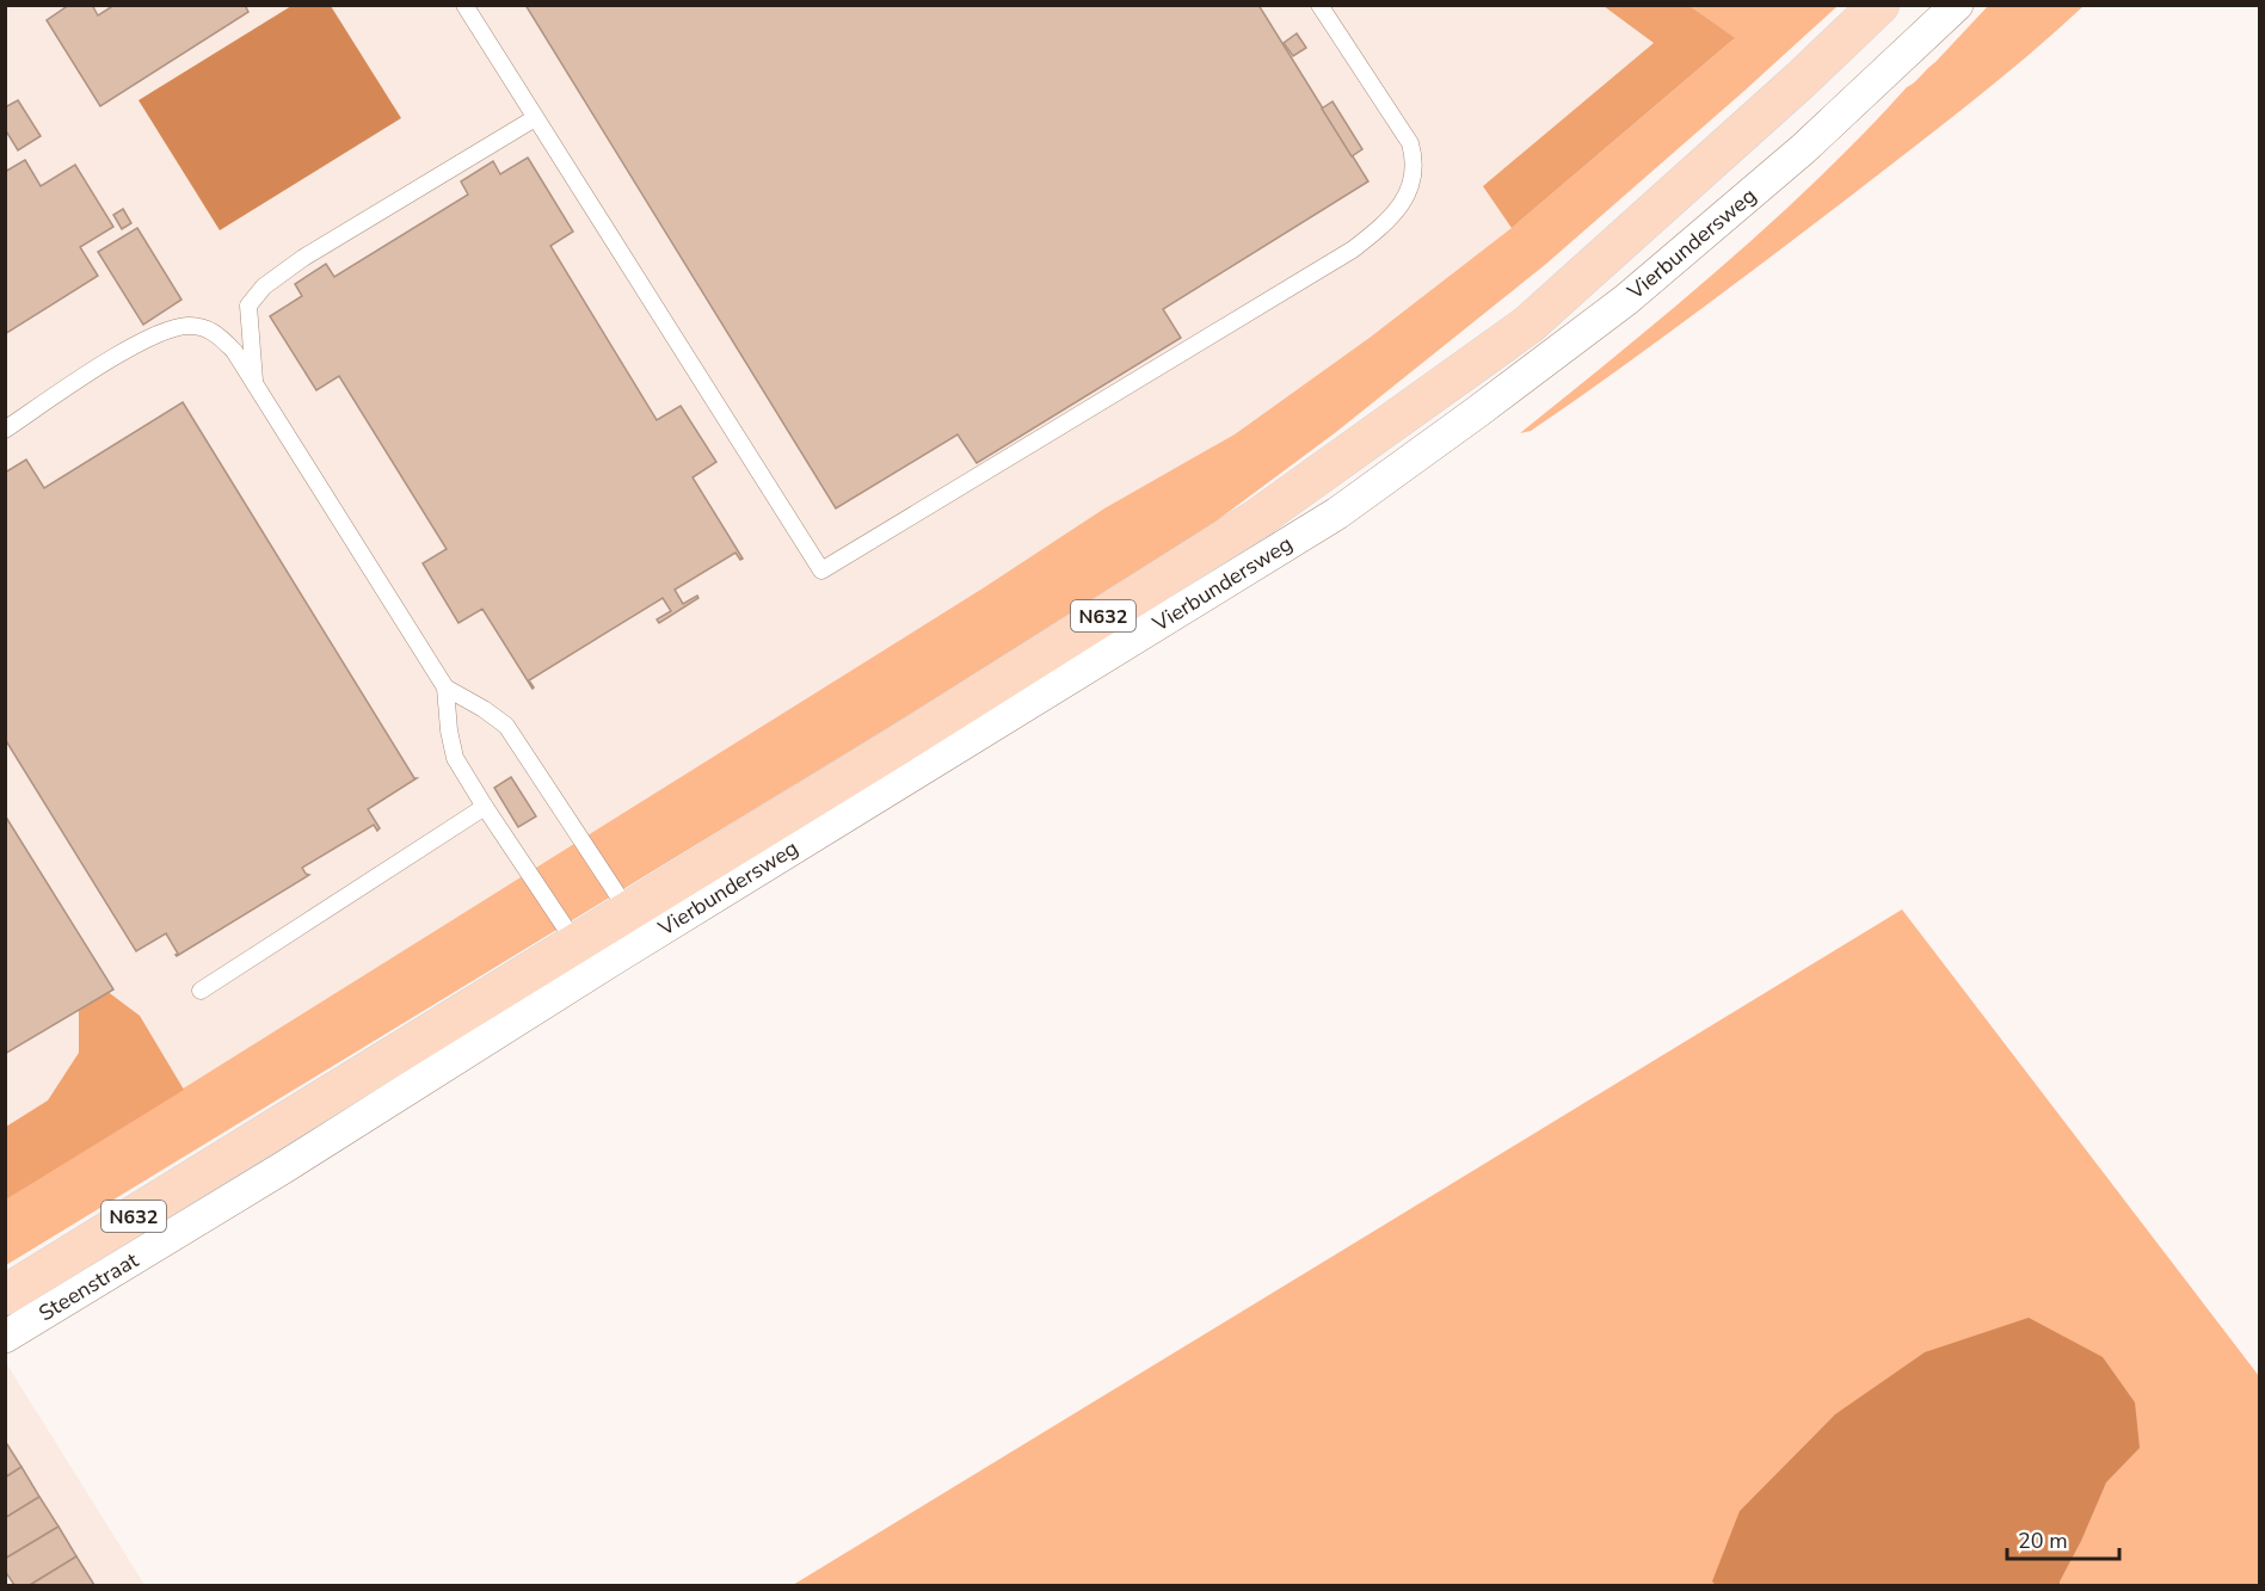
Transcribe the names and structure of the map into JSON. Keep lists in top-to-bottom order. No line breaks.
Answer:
{"streets":{"main road":["Vierbundersweg","N632","Steenstraat"]},"crossings":[["Vierbundersweg","Steenstraat"]],"scale_bar":"20 m"}
